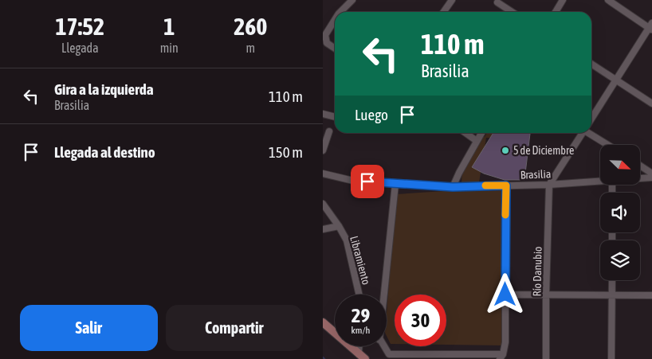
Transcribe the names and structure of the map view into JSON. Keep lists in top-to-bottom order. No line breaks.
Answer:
{"streets":{"street":["Brasilia","Libramiento","Río Danubio"]},"crossings":[["Brasilia","Río Danubio"]],"places":["5 de Diciembre"],"north":"bottom right","page":{"eta":["17:52","Llegada","1","min","260","m"],"turn":["110 m","Brasilia"],"list":[{"name":"Gira a la izquierda","note":"Brasilia","value":"110 m"},{"name":"Llegada al destino","value":"150 m"}],"then":"Luego","speed":"29 km/h","limit":"30","buttons":["Salir","Compartir"]}}
